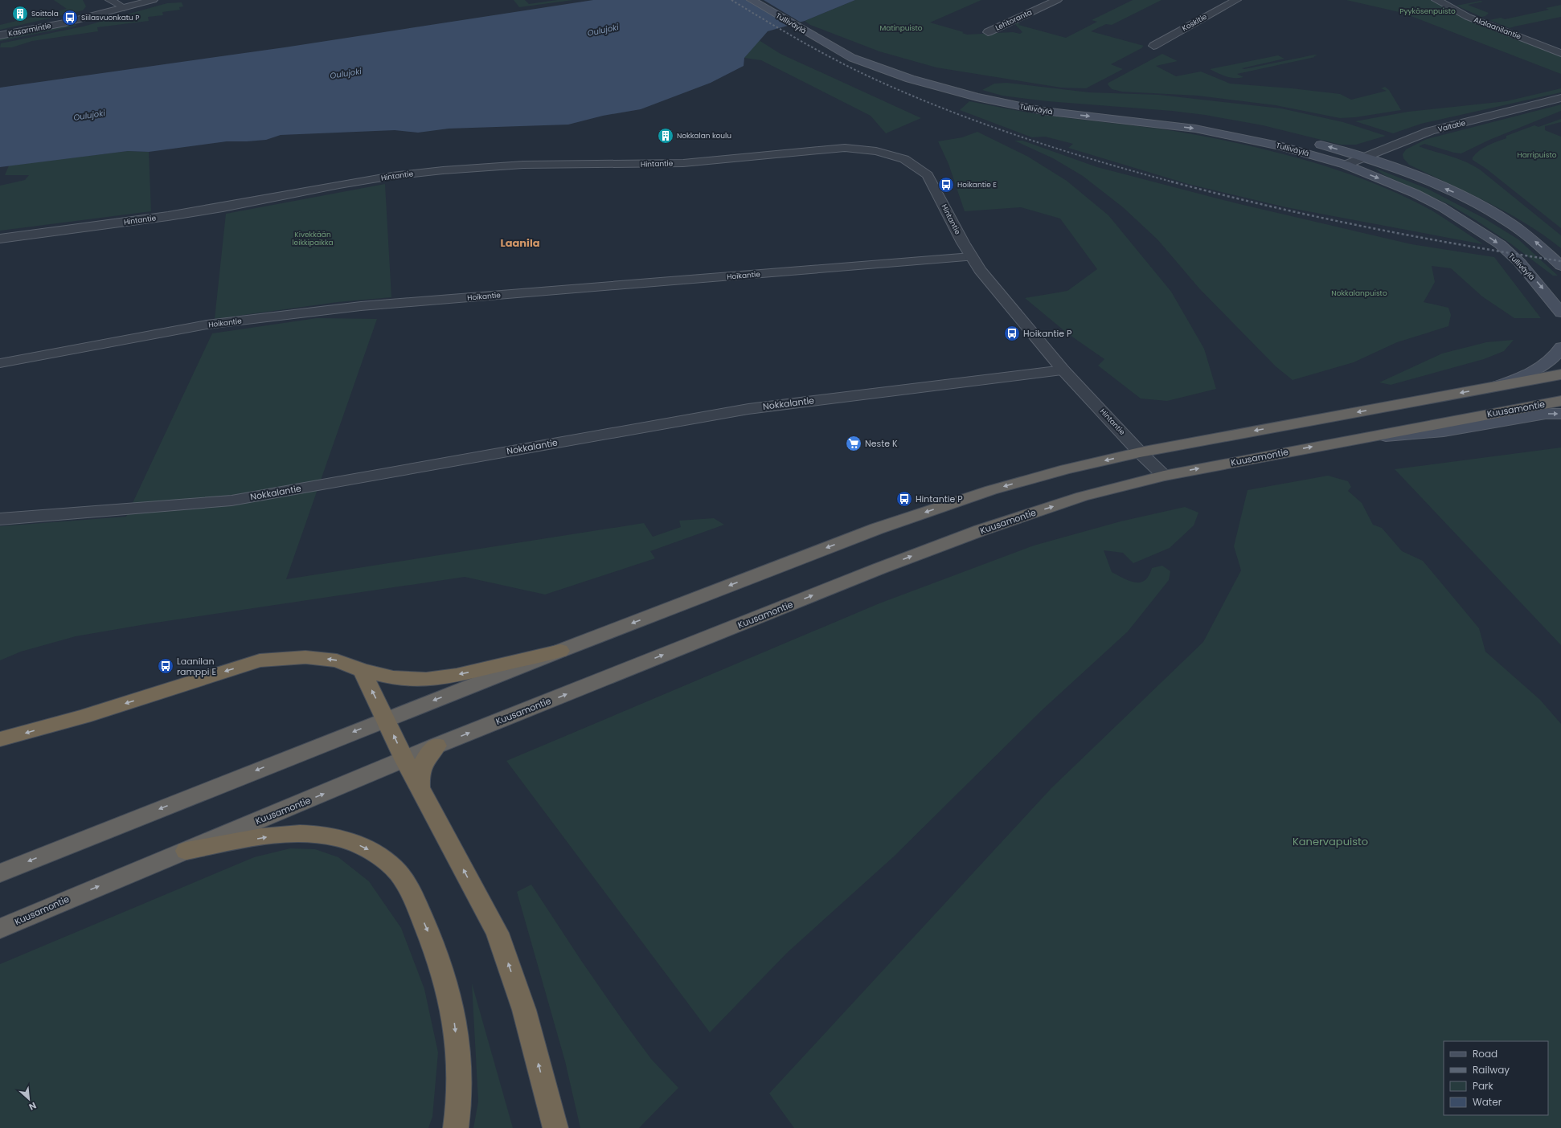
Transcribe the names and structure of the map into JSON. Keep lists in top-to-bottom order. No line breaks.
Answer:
{"streets":{"highway":["Kuusamontie"],"main road":["Tulliväylä"],"street":["Lehtoranta","Koskitie","Alalaanilantie","Kasarmintie","Valtatie","Hintantie","Hoikantie","Nokkalantie"]},"crossings":[["Tulliväylä","Valtatie"],["Hintantie","Hoikantie"],["Hintantie","Nokkalantie"],["Hintantie","Kuusamontie"]],"districts":["Laanila"],"water":["Oulujoki"],"parks":["Pyykösenpuisto","Matinpuisto","Harripuisto","Kivekkään leikkipaikka","Nokkalanpuisto","Kanervapuisto"],"places":{"building":["Soittola","Nokkalan koulu"],"bus stop":["Siilasvuonkatu P","Hoikantie E","Hoikantie P","Hintantie P","Laanilan ramppi E"],"supermarket":["Neste K"]},"legend":["Road","Railway","Park","Water"],"north":"bottom right"}
